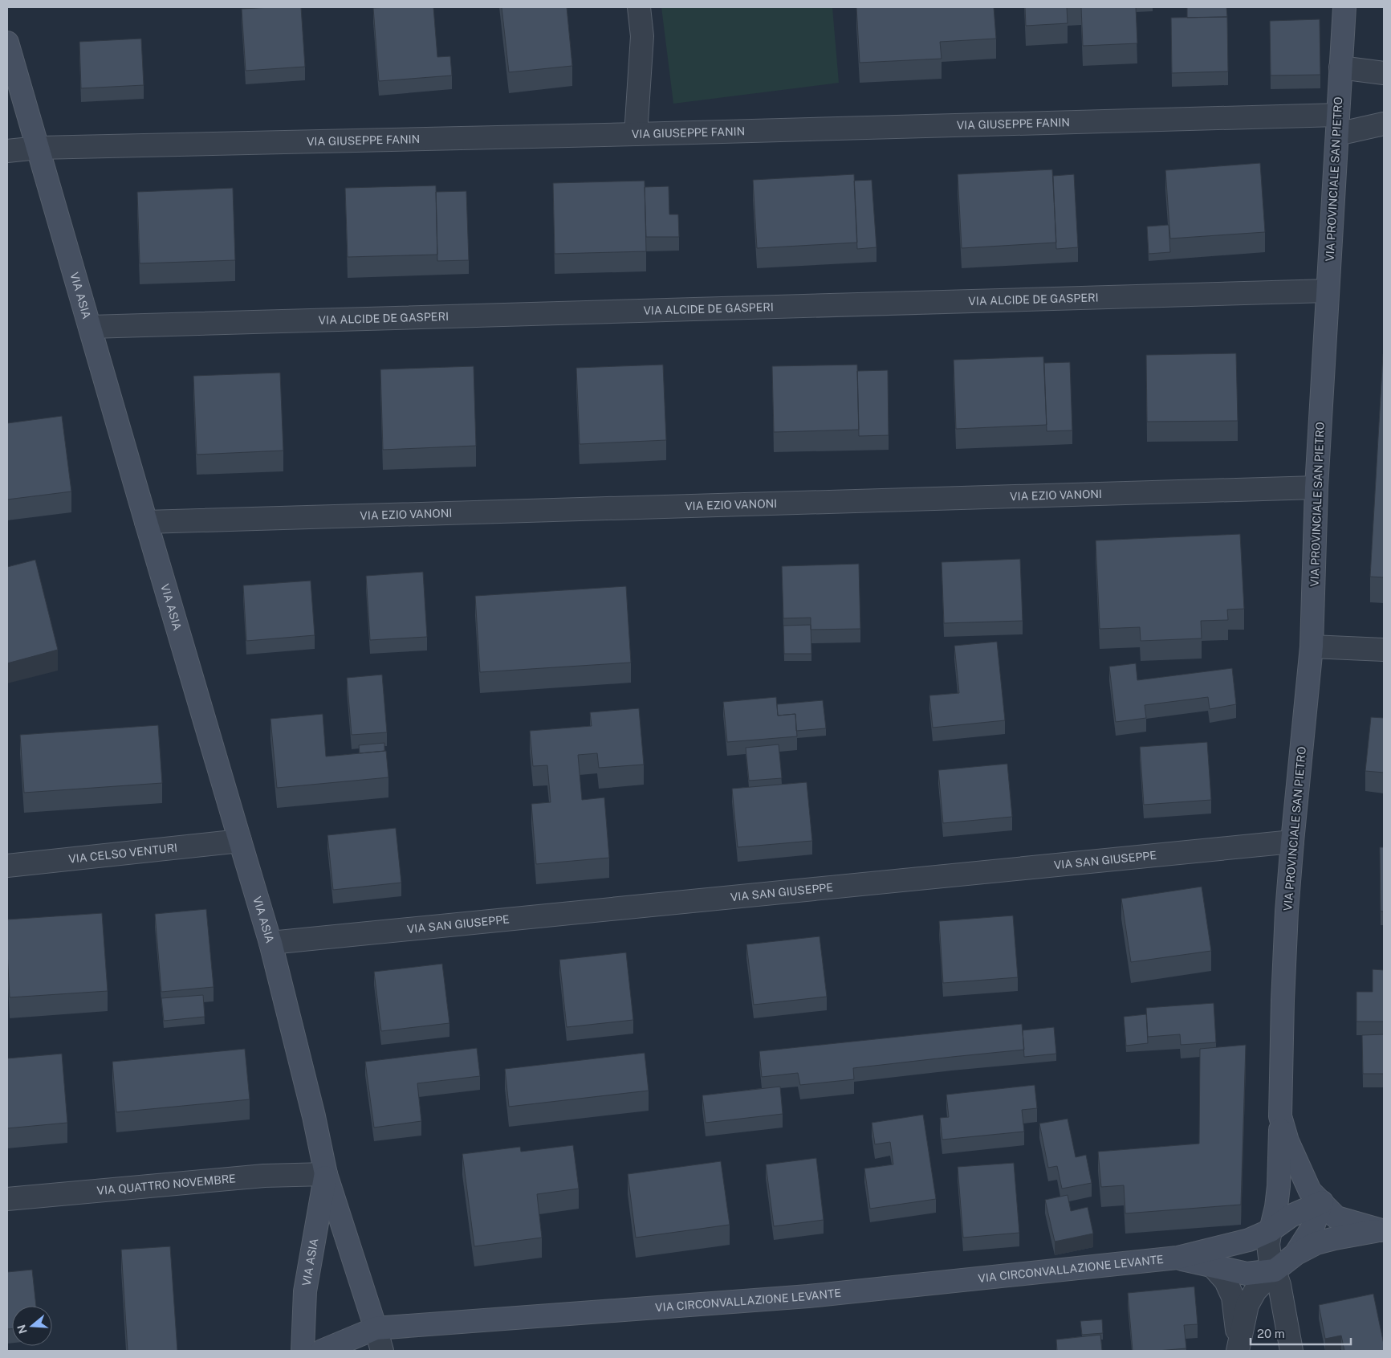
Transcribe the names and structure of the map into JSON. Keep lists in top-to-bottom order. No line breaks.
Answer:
{"streets":{"main road":["VIA PROVINCIALE SAN PIETRO","VIA ASIA","VIA CIRCONVALLAZIONE LEVANTE"],"street":["VIA GIUSEPPE FANIN","VIA ALCIDE DE GASPERI","VIA EZIO VANONI","VIA CELSO VENTURI","VIA SAN GIUSEPPE","VIA QUATTRO NOVEMBRE"]},"crossings":[["VIA GIUSEPPE FANIN","VIA PROVINCIALE SAN PIETRO"],["VIA GIUSEPPE FANIN","VIA ASIA"],["VIA PROVINCIALE SAN PIETRO","VIA ALCIDE DE GASPERI"],["VIA PROVINCIALE SAN PIETRO","VIA EZIO VANONI"],["VIA PROVINCIALE SAN PIETRO","VIA SAN GIUSEPPE"],["VIA ASIA","VIA ALCIDE DE GASPERI"],["VIA ASIA","VIA EZIO VANONI"],["VIA ASIA","VIA CELSO VENTURI"],["VIA ASIA","VIA SAN GIUSEPPE"],["VIA ASIA","VIA QUATTRO NOVEMBRE"],["VIA ASIA","VIA CIRCONVALLAZIONE LEVANTE"]],"scale_bar":"20 m","north":"left"}
